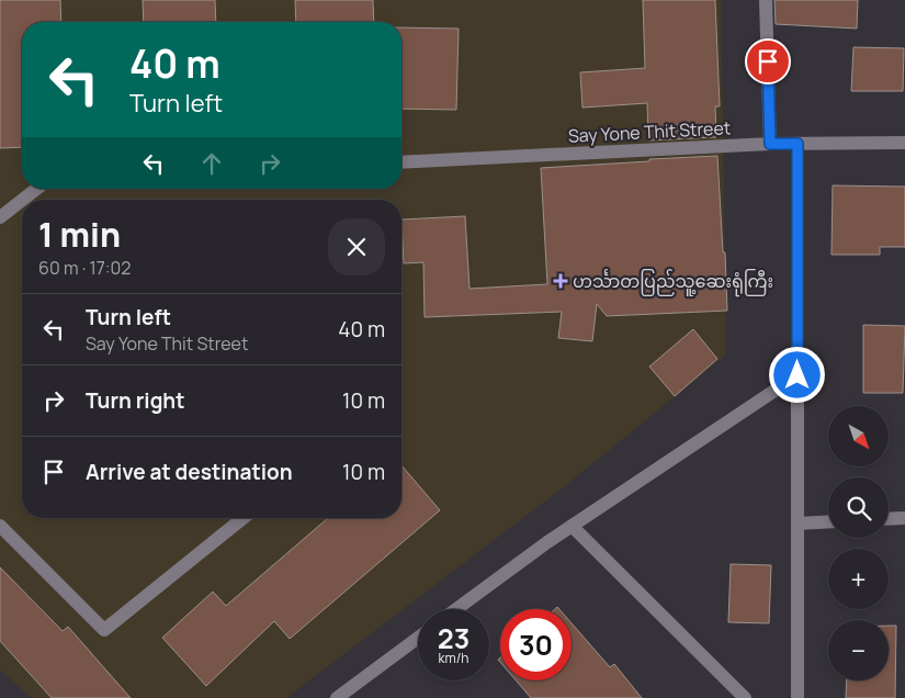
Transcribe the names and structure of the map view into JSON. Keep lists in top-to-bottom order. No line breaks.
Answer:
{"streets":{"street":["Say Yone Thit Street"]},"places":{"health":["ဟင်္သာတပြည်သူ့ဆေးရုံကြီး"]},"north":"bottom right","page":{"turn":["40 m","Turn left"],"heading":["1 min","60 m · 17:02"],"list":[{"name":"Turn left","note":"Say Yone Thit Street","value":"40 m"},{"name":"Turn right","value":"10 m"},{"name":"Arrive at destination","value":"10 m"}],"map_buttons":["+","−"],"speed":"23 km/h","limit":"30"}}
